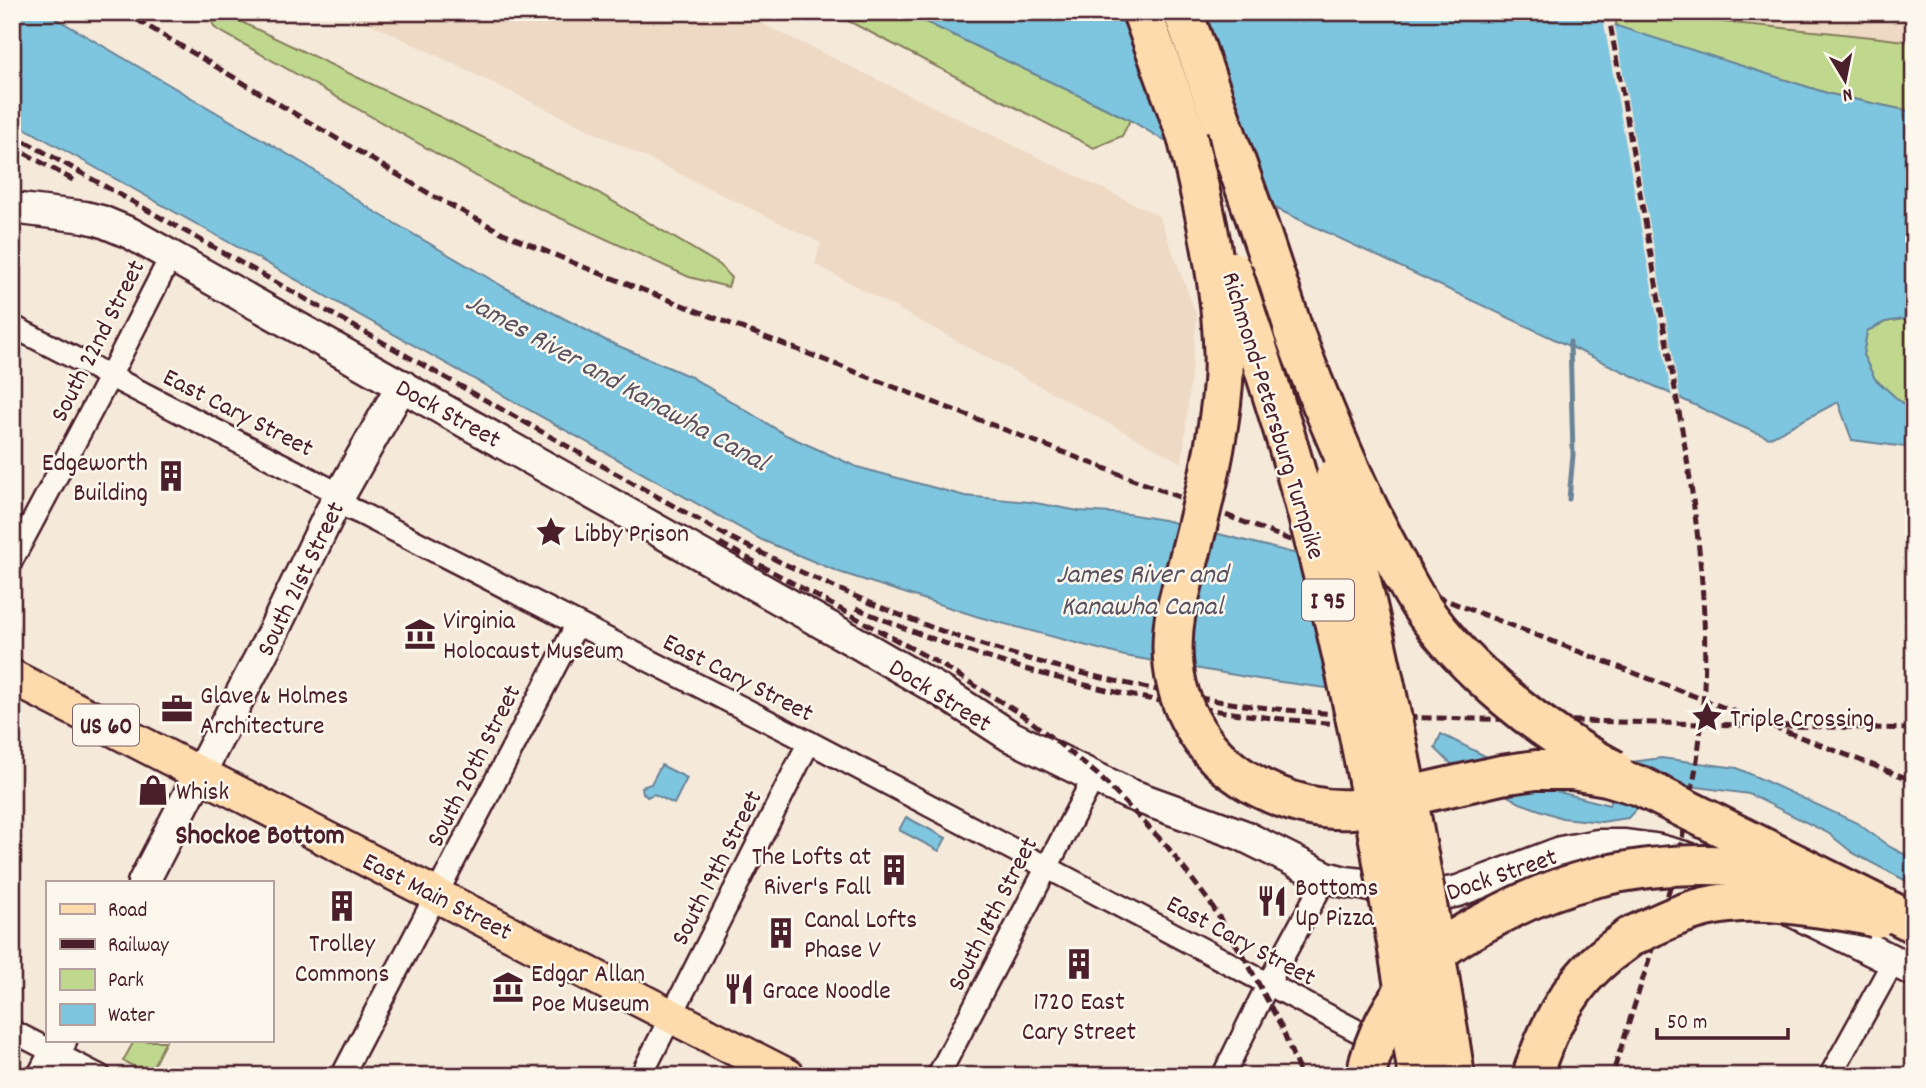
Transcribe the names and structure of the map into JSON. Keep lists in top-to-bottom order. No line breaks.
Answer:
{"streets":{"highway":["Richmond-Petersburg Turnpike","I 95"],"main road":["Dock Street","South 21st Street","US 60","East Main Street"],"street":["South 22nd Street","East Cary Street","South 20th Street","South 19th Street","South 18th Street"]},"crossings":[["South 22nd Street","East Cary Street"],["South 22nd Street","Dock Street"],["East Cary Street","South 21st Street"],["East Cary Street","South 20th Street"],["East Cary Street","South 19th Street"],["East Cary Street","South 18th Street"],["Dock Street","South 21st Street"],["Dock Street","South 18th Street"],["South 21st Street","East Main Street"],["South 20th Street","East Main Street"],["South 19th Street","East Main Street"]],"districts":["Shockoe Bottom"],"water":["James River and Kanawha Canal"],"places":{"building":["Edgeworth Building","The Lofts at River's Fall","Trolley Commons","Canal Lofts Phase V","1720 East Cary Street"],"place":["Libby Prison","Triple Crossing"],"museum":["Virginia Holocaust Museum","Edgar Allan Poe Museum"],"office":["Glave & Holmes Architecture"],"shop":["Whisk"],"restaurant":["Bottoms Up Pizza","Grace Noodle"]},"legend":["Road","Railway","Park","Water"],"scale_bar":"50 m","north":"bottom"}
